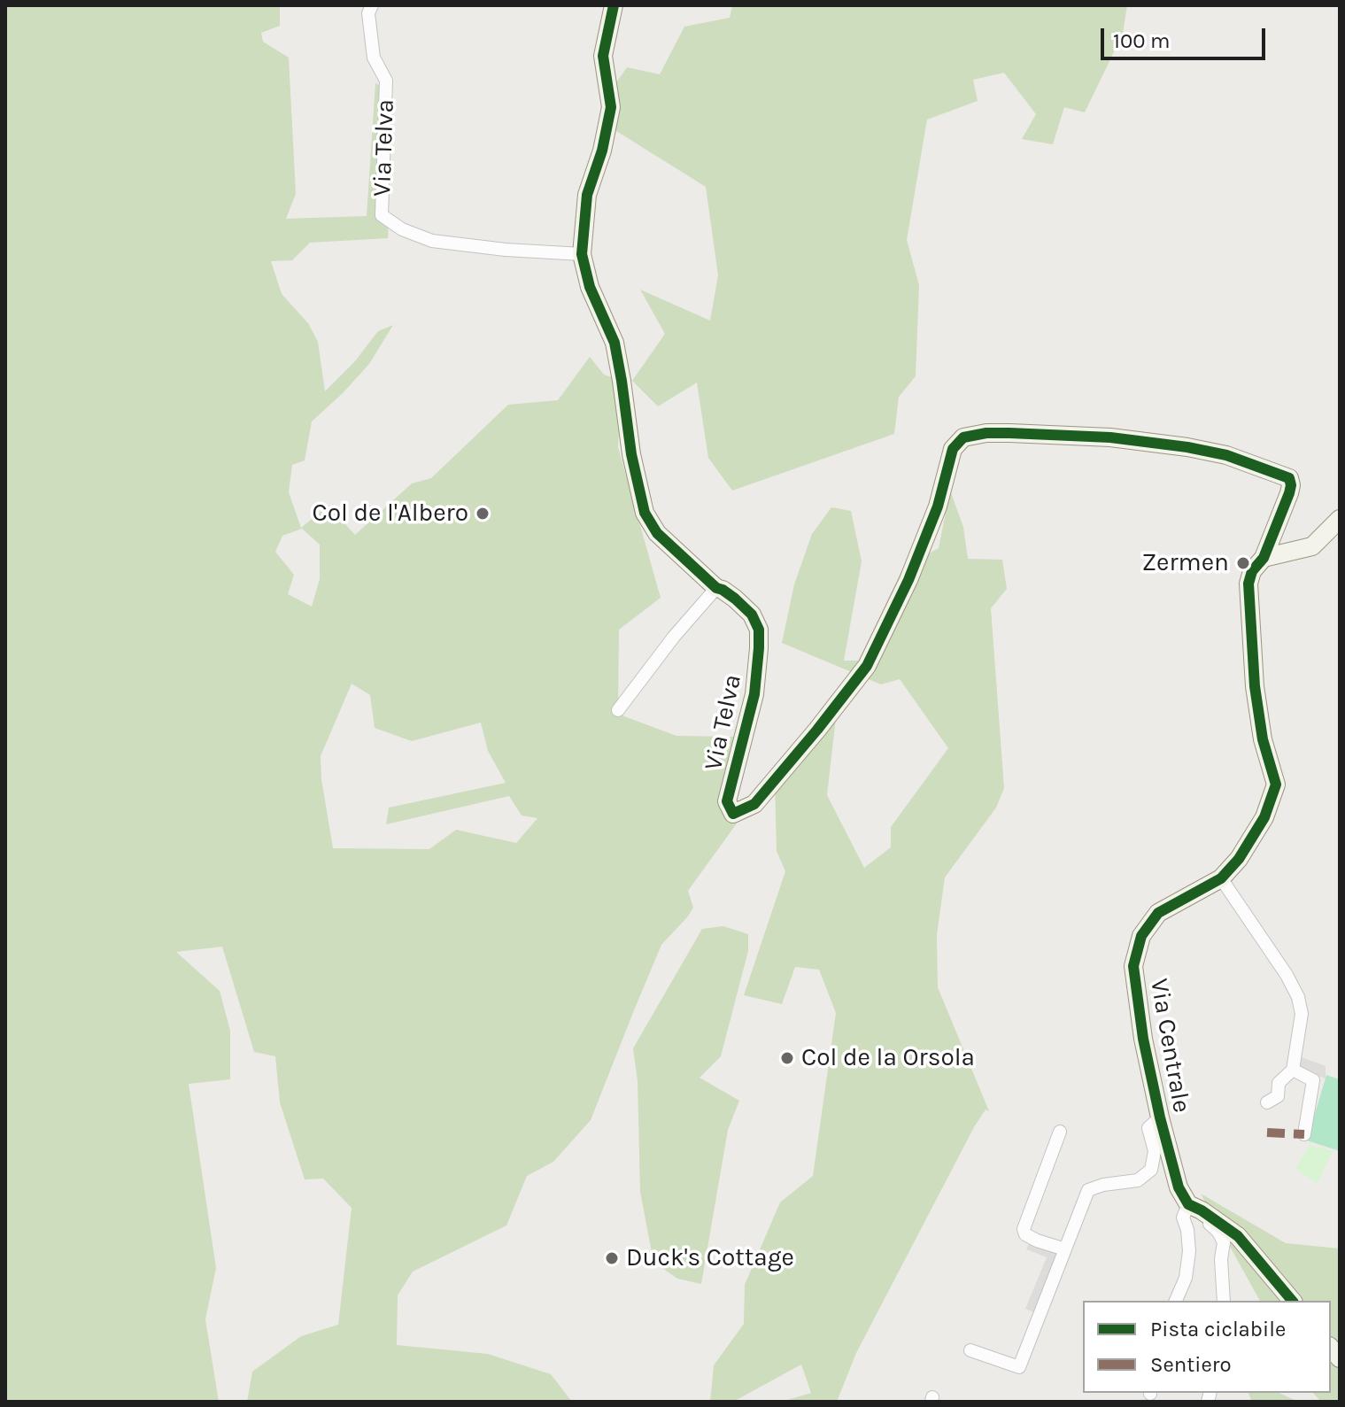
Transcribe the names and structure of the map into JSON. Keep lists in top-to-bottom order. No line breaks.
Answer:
{"streets":{"street":["Via Telva","Via Centrale"]},"crossings":[["Via Telva","Via Centrale"]],"places":["Col de l'Albero","Zermen","Col de la Orsola","Duck's Cottage"],"legend":["Pista ciclabile","Sentiero"],"scale_bar":"100 m"}
